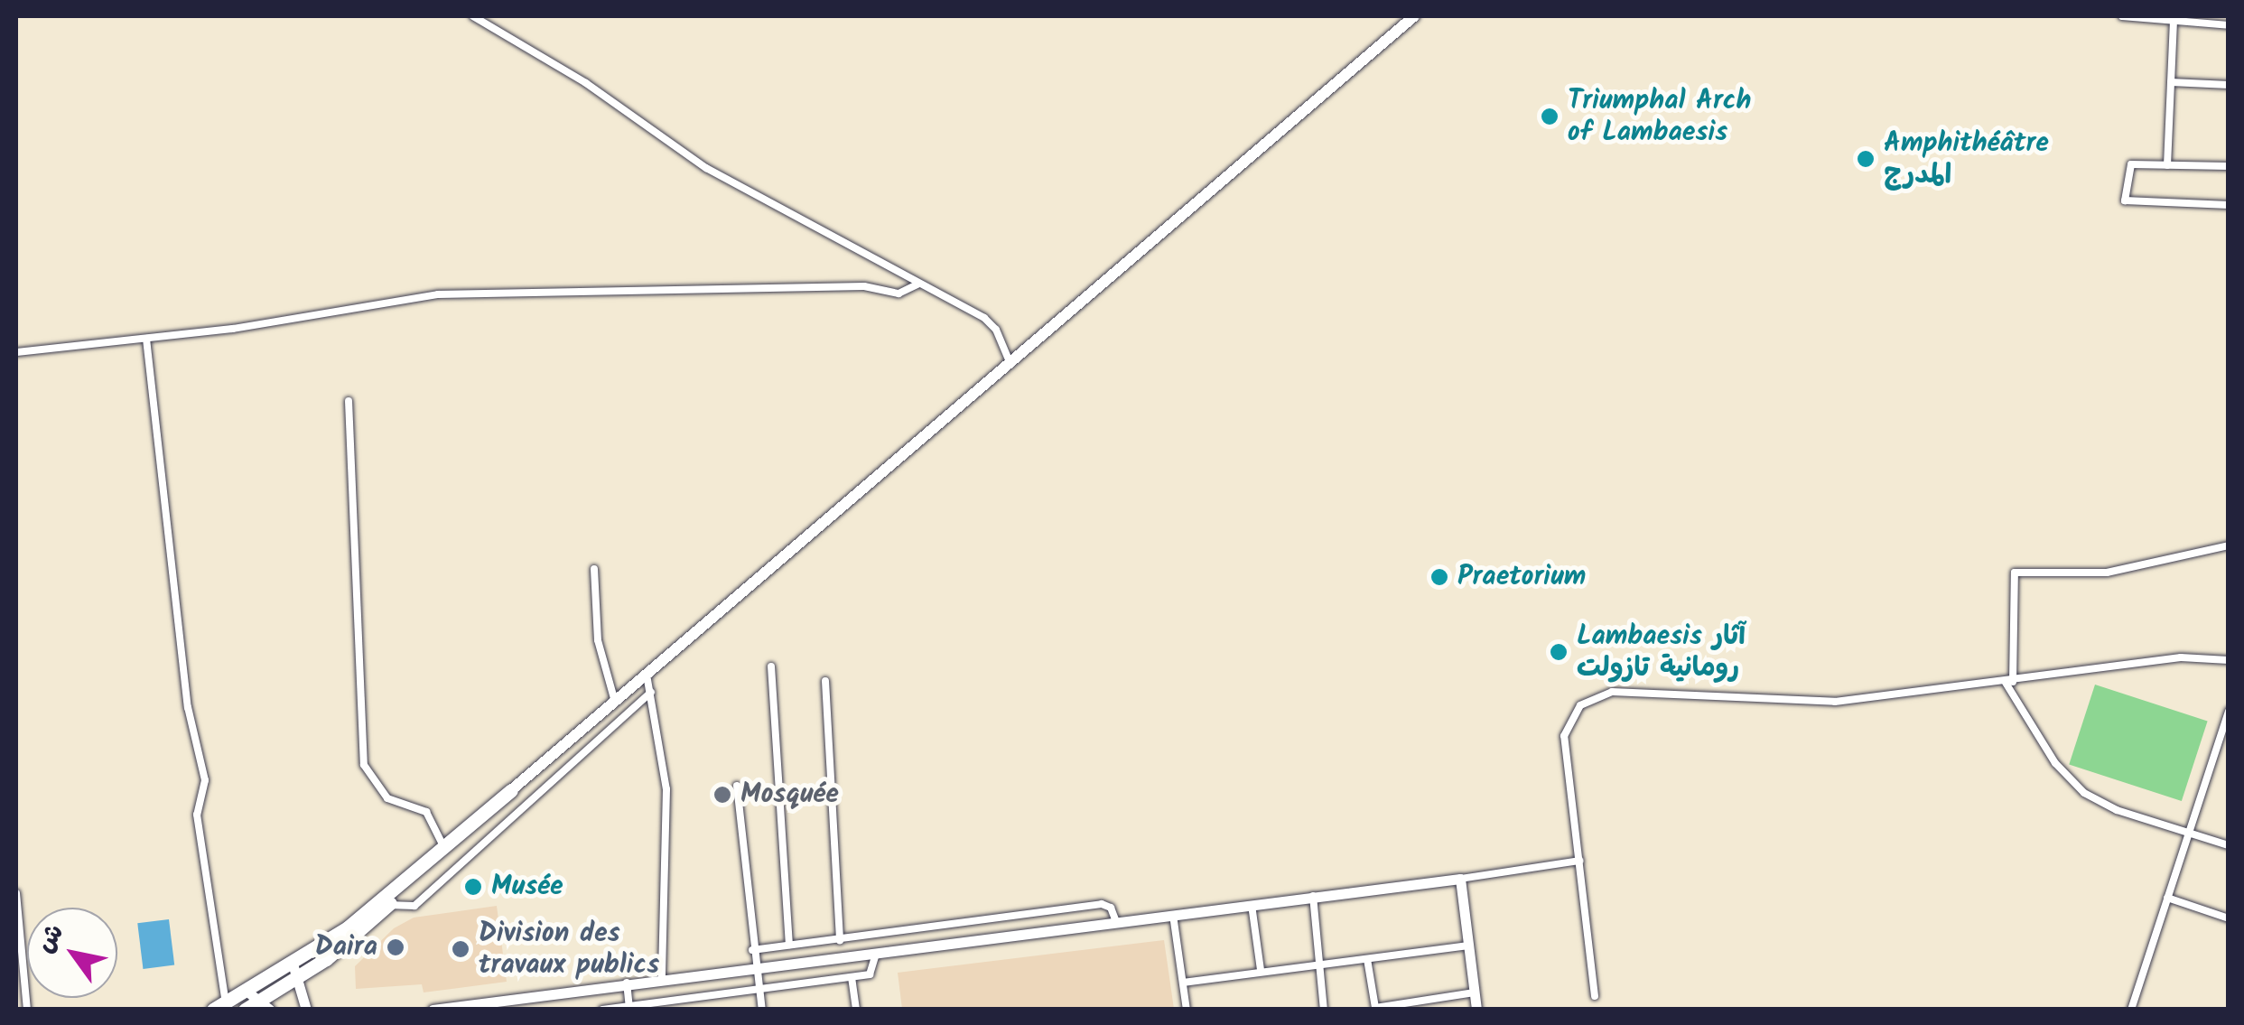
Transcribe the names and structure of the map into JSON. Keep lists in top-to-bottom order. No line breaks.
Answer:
{"places":["Triumphal Arch of Lambaesis","Amphithéâtre المدرج","Praetorium","Lambaesis آثار رومانية تازولت","Mosquée","Musée","Daira","Division des travaux publics"],"north":"top left"}
